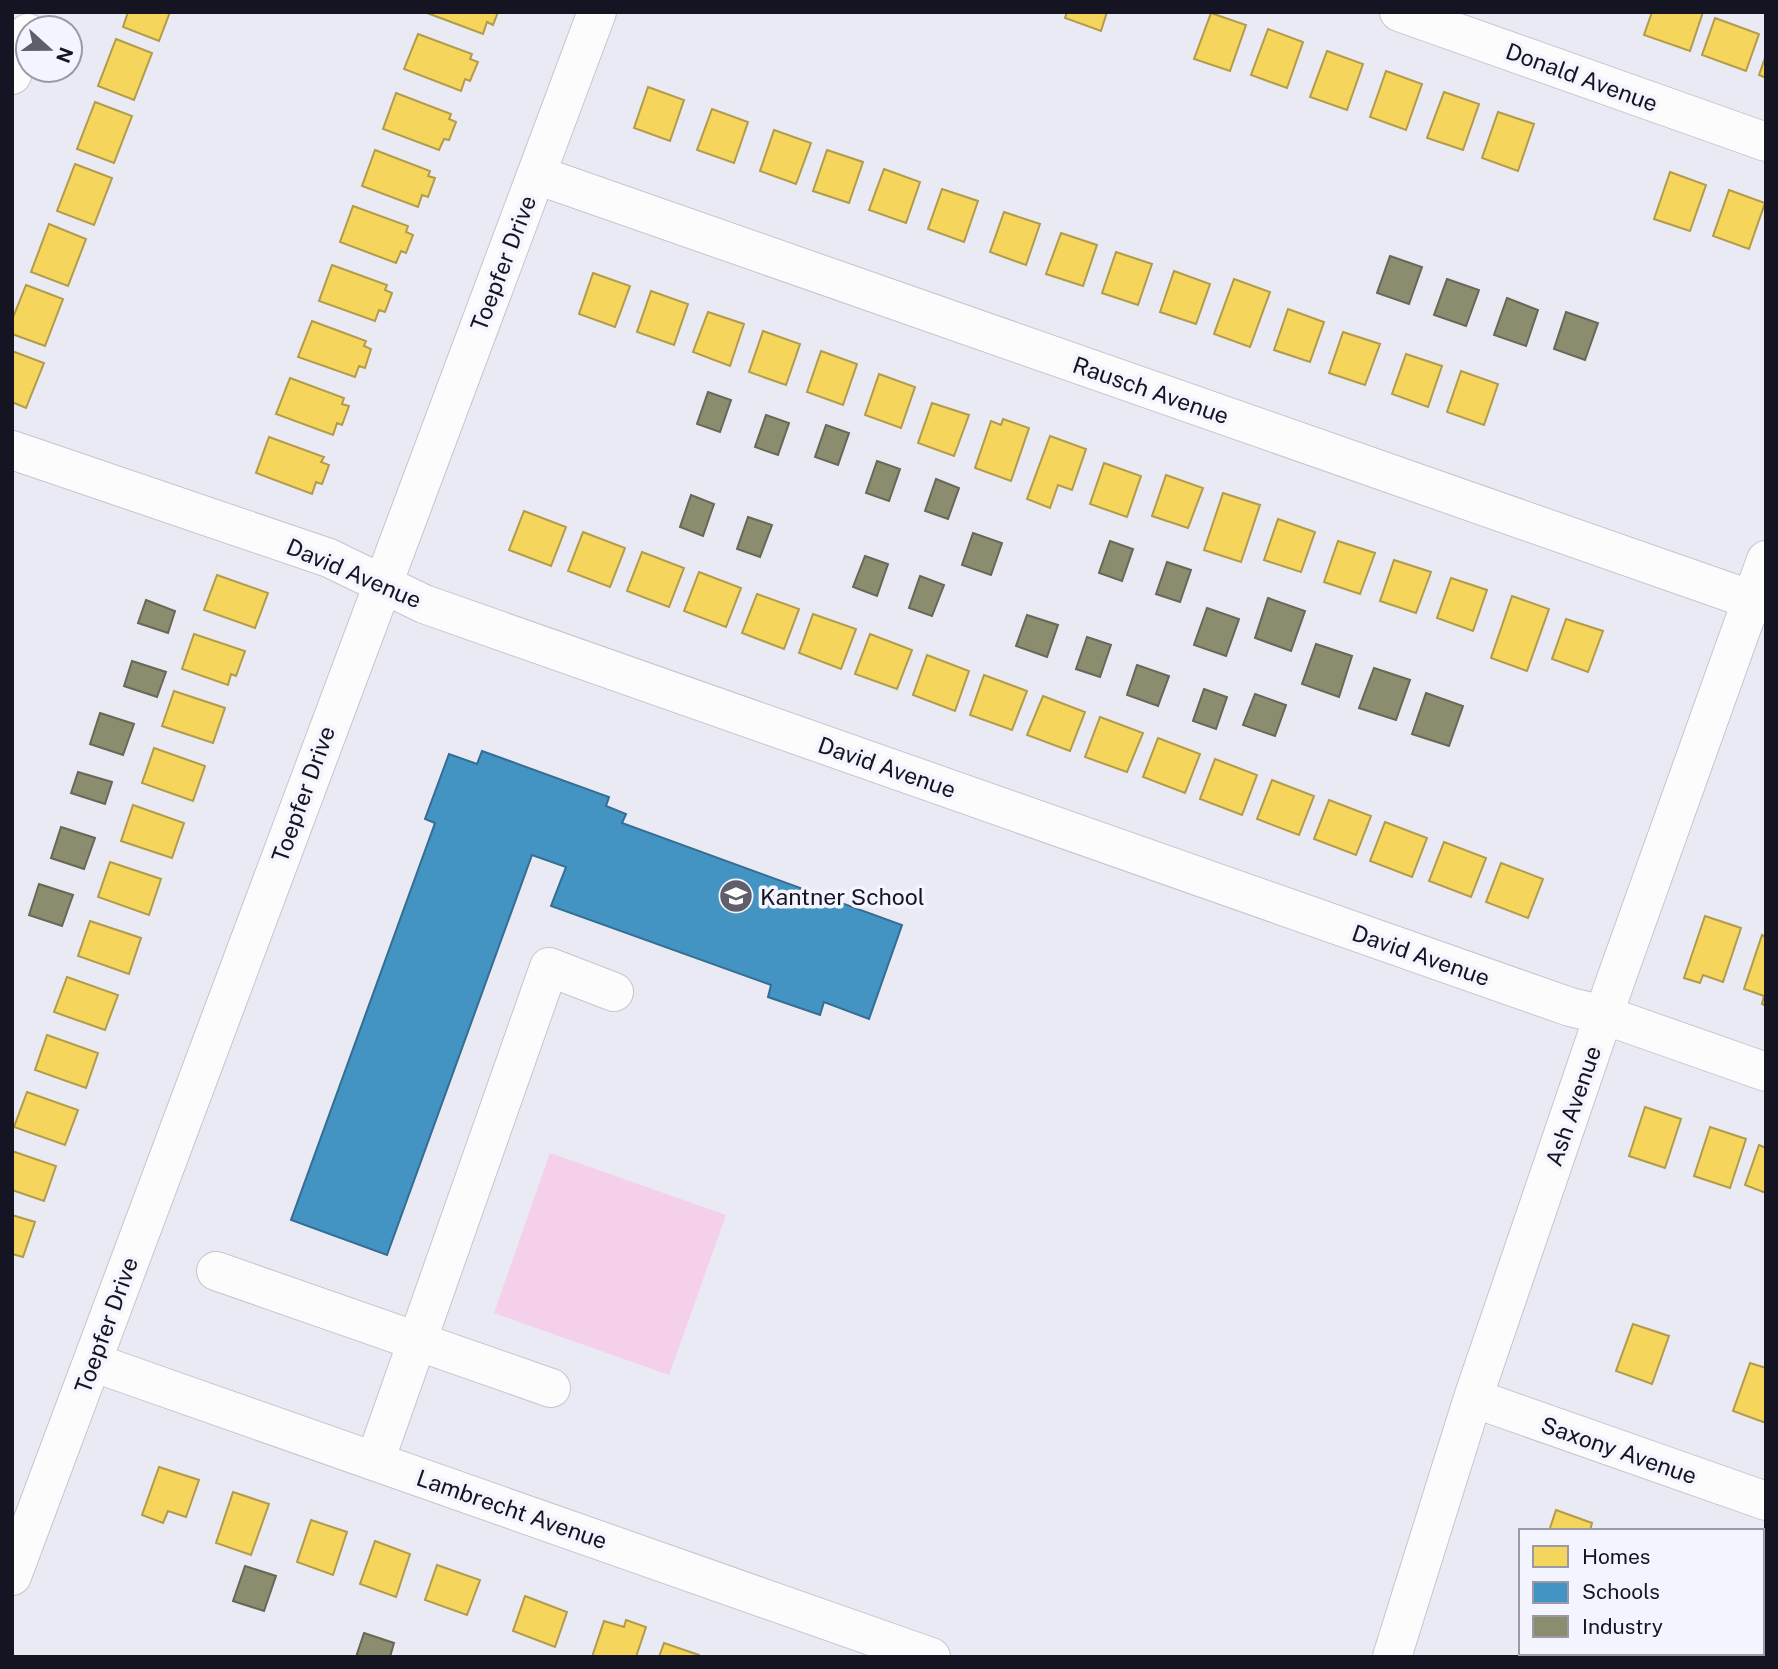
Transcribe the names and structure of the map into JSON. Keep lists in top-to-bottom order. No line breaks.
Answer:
{"streets":{"street":["Donald Avenue","Toepfer Drive","Rausch Avenue","David Avenue","Ash Avenue","Saxony Avenue","Lambrecht Avenue"]},"crossings":[["Toepfer Drive","Rausch Avenue"],["Toepfer Drive","David Avenue"],["Toepfer Drive","Lambrecht Avenue"],["Rausch Avenue","Ash Avenue"],["David Avenue","Ash Avenue"],["Ash Avenue","Saxony Avenue"]],"places":{"school or university":["Kantner School"]},"legend":["Homes","Schools","Industry"],"north":"right"}
